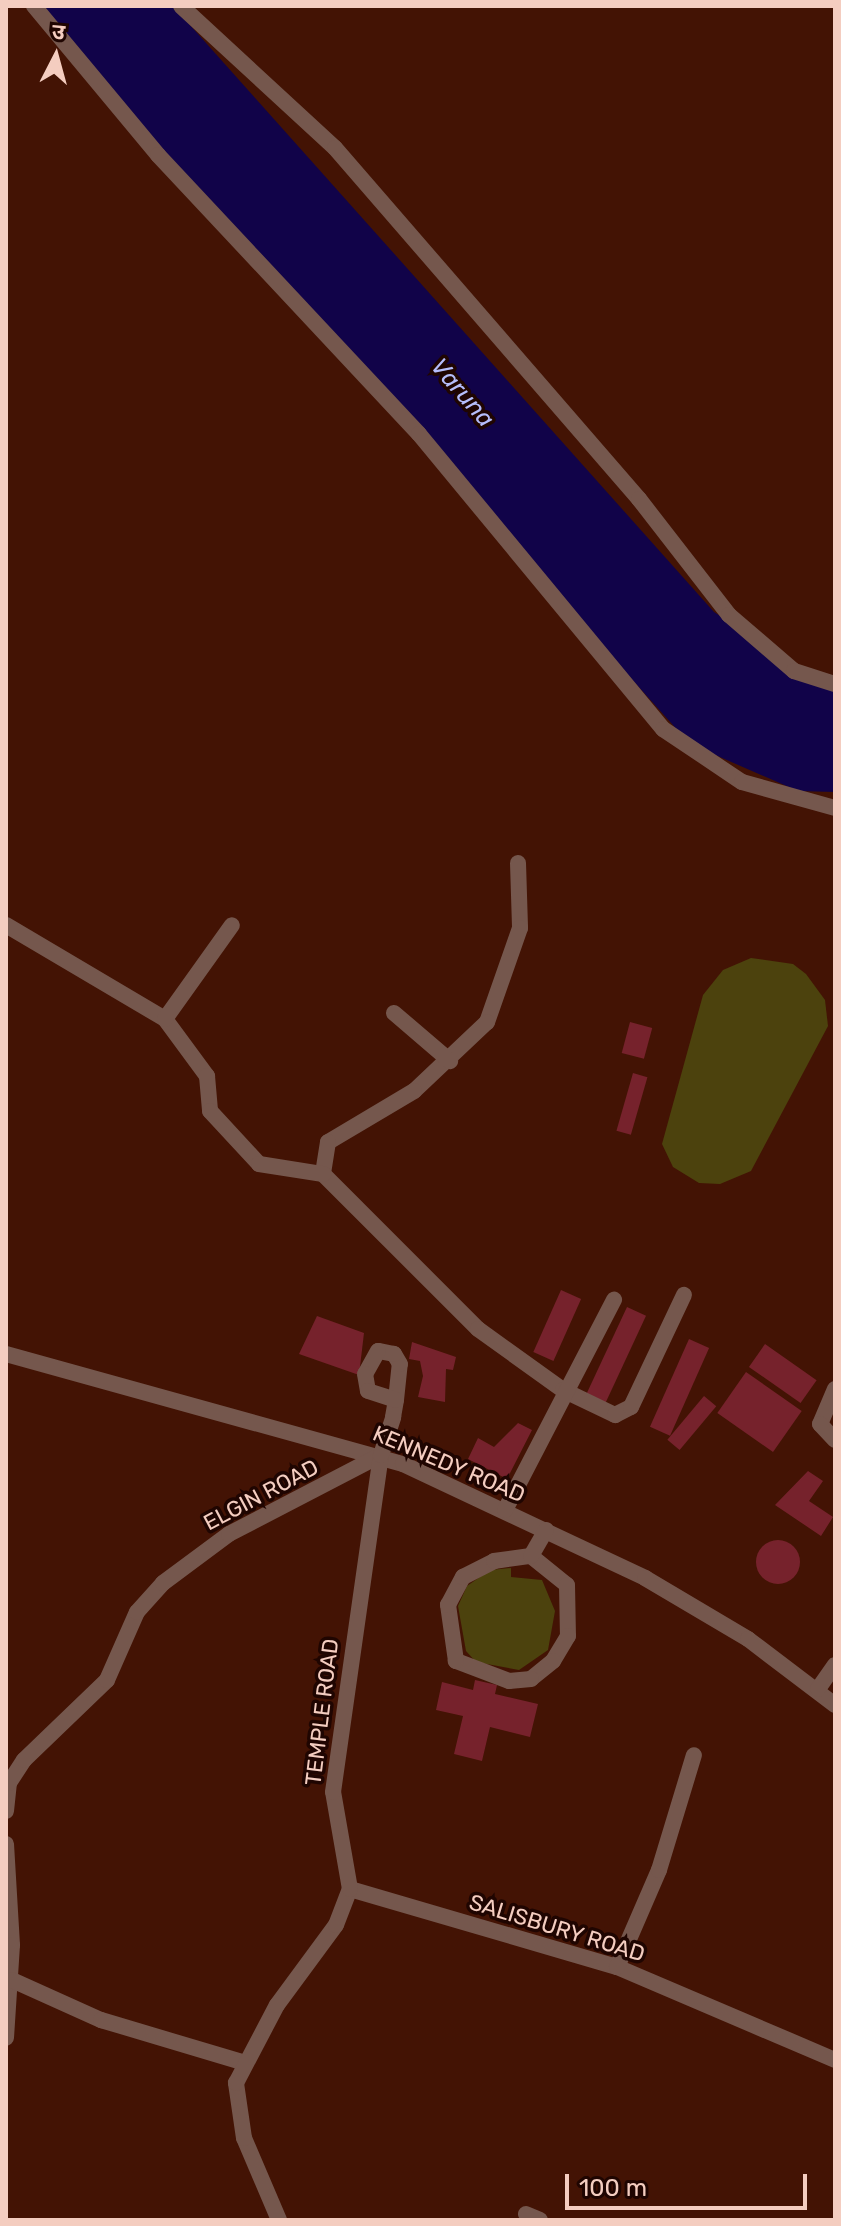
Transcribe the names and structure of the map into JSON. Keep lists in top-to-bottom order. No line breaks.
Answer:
{"streets":{"street":["KENNEDY ROAD","ELGIN ROAD","TEMPLE ROAD","SALISBURY ROAD"]},"crossings":[["KENNEDY ROAD","ELGIN ROAD"],["KENNEDY ROAD","TEMPLE ROAD"],["ELGIN ROAD","TEMPLE ROAD"],["TEMPLE ROAD","SALISBURY ROAD"]],"water":["Varuna"],"scale_bar":"100 m","north":"top"}
